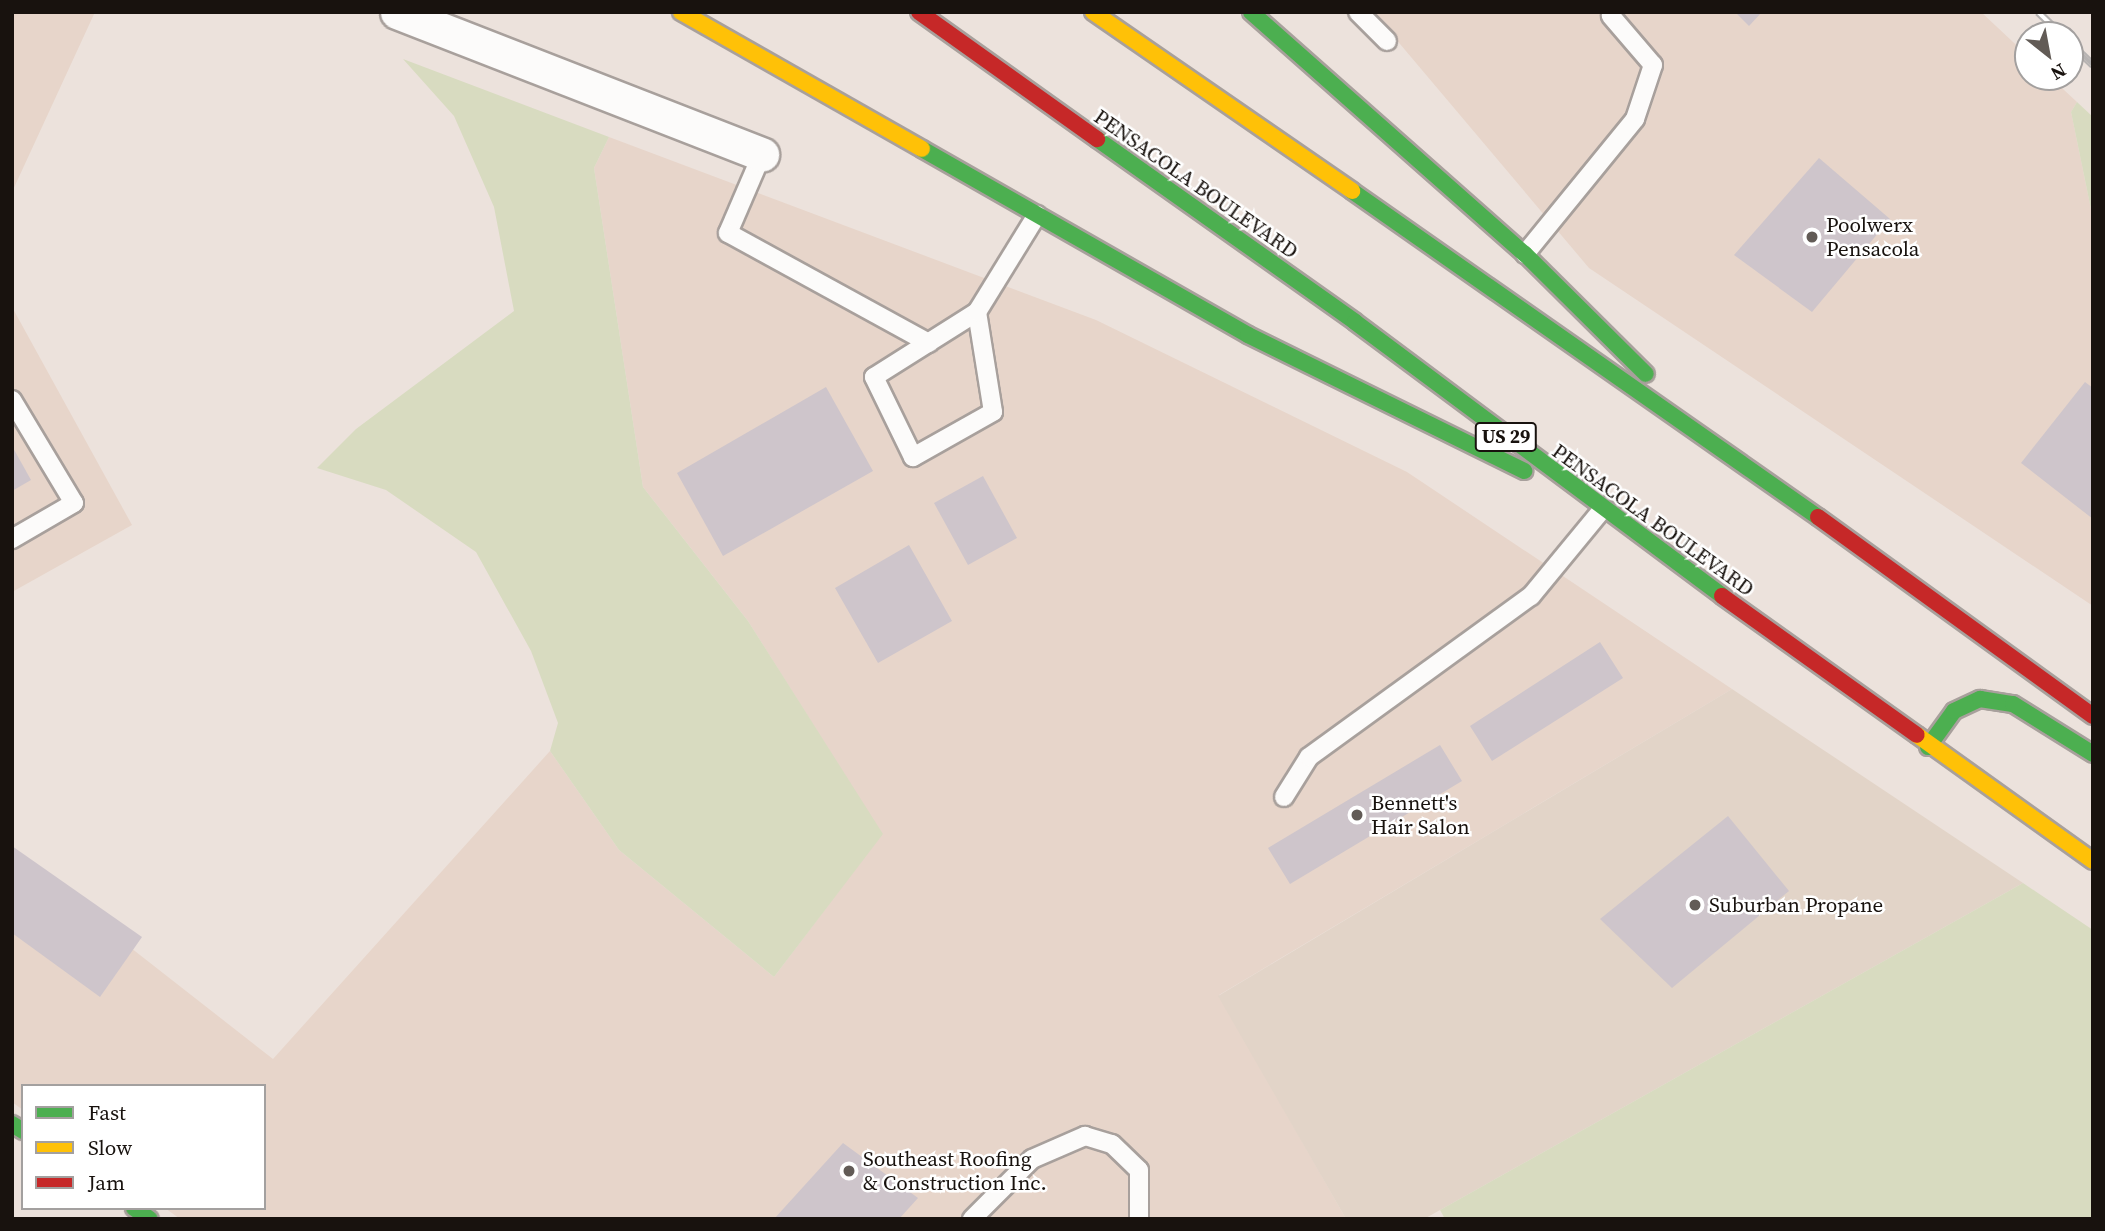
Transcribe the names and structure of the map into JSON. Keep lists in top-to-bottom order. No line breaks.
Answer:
{"streets":{"main road":["PENSACOLA BOULEVARD","US 29"]},"places":["Poolwerx Pensacola","Bennett's Hair Salon","Suburban Propane","Southeast Roofing & Construction Inc."],"legend":["Fast","Slow","Jam"],"north":"bottom right"}
